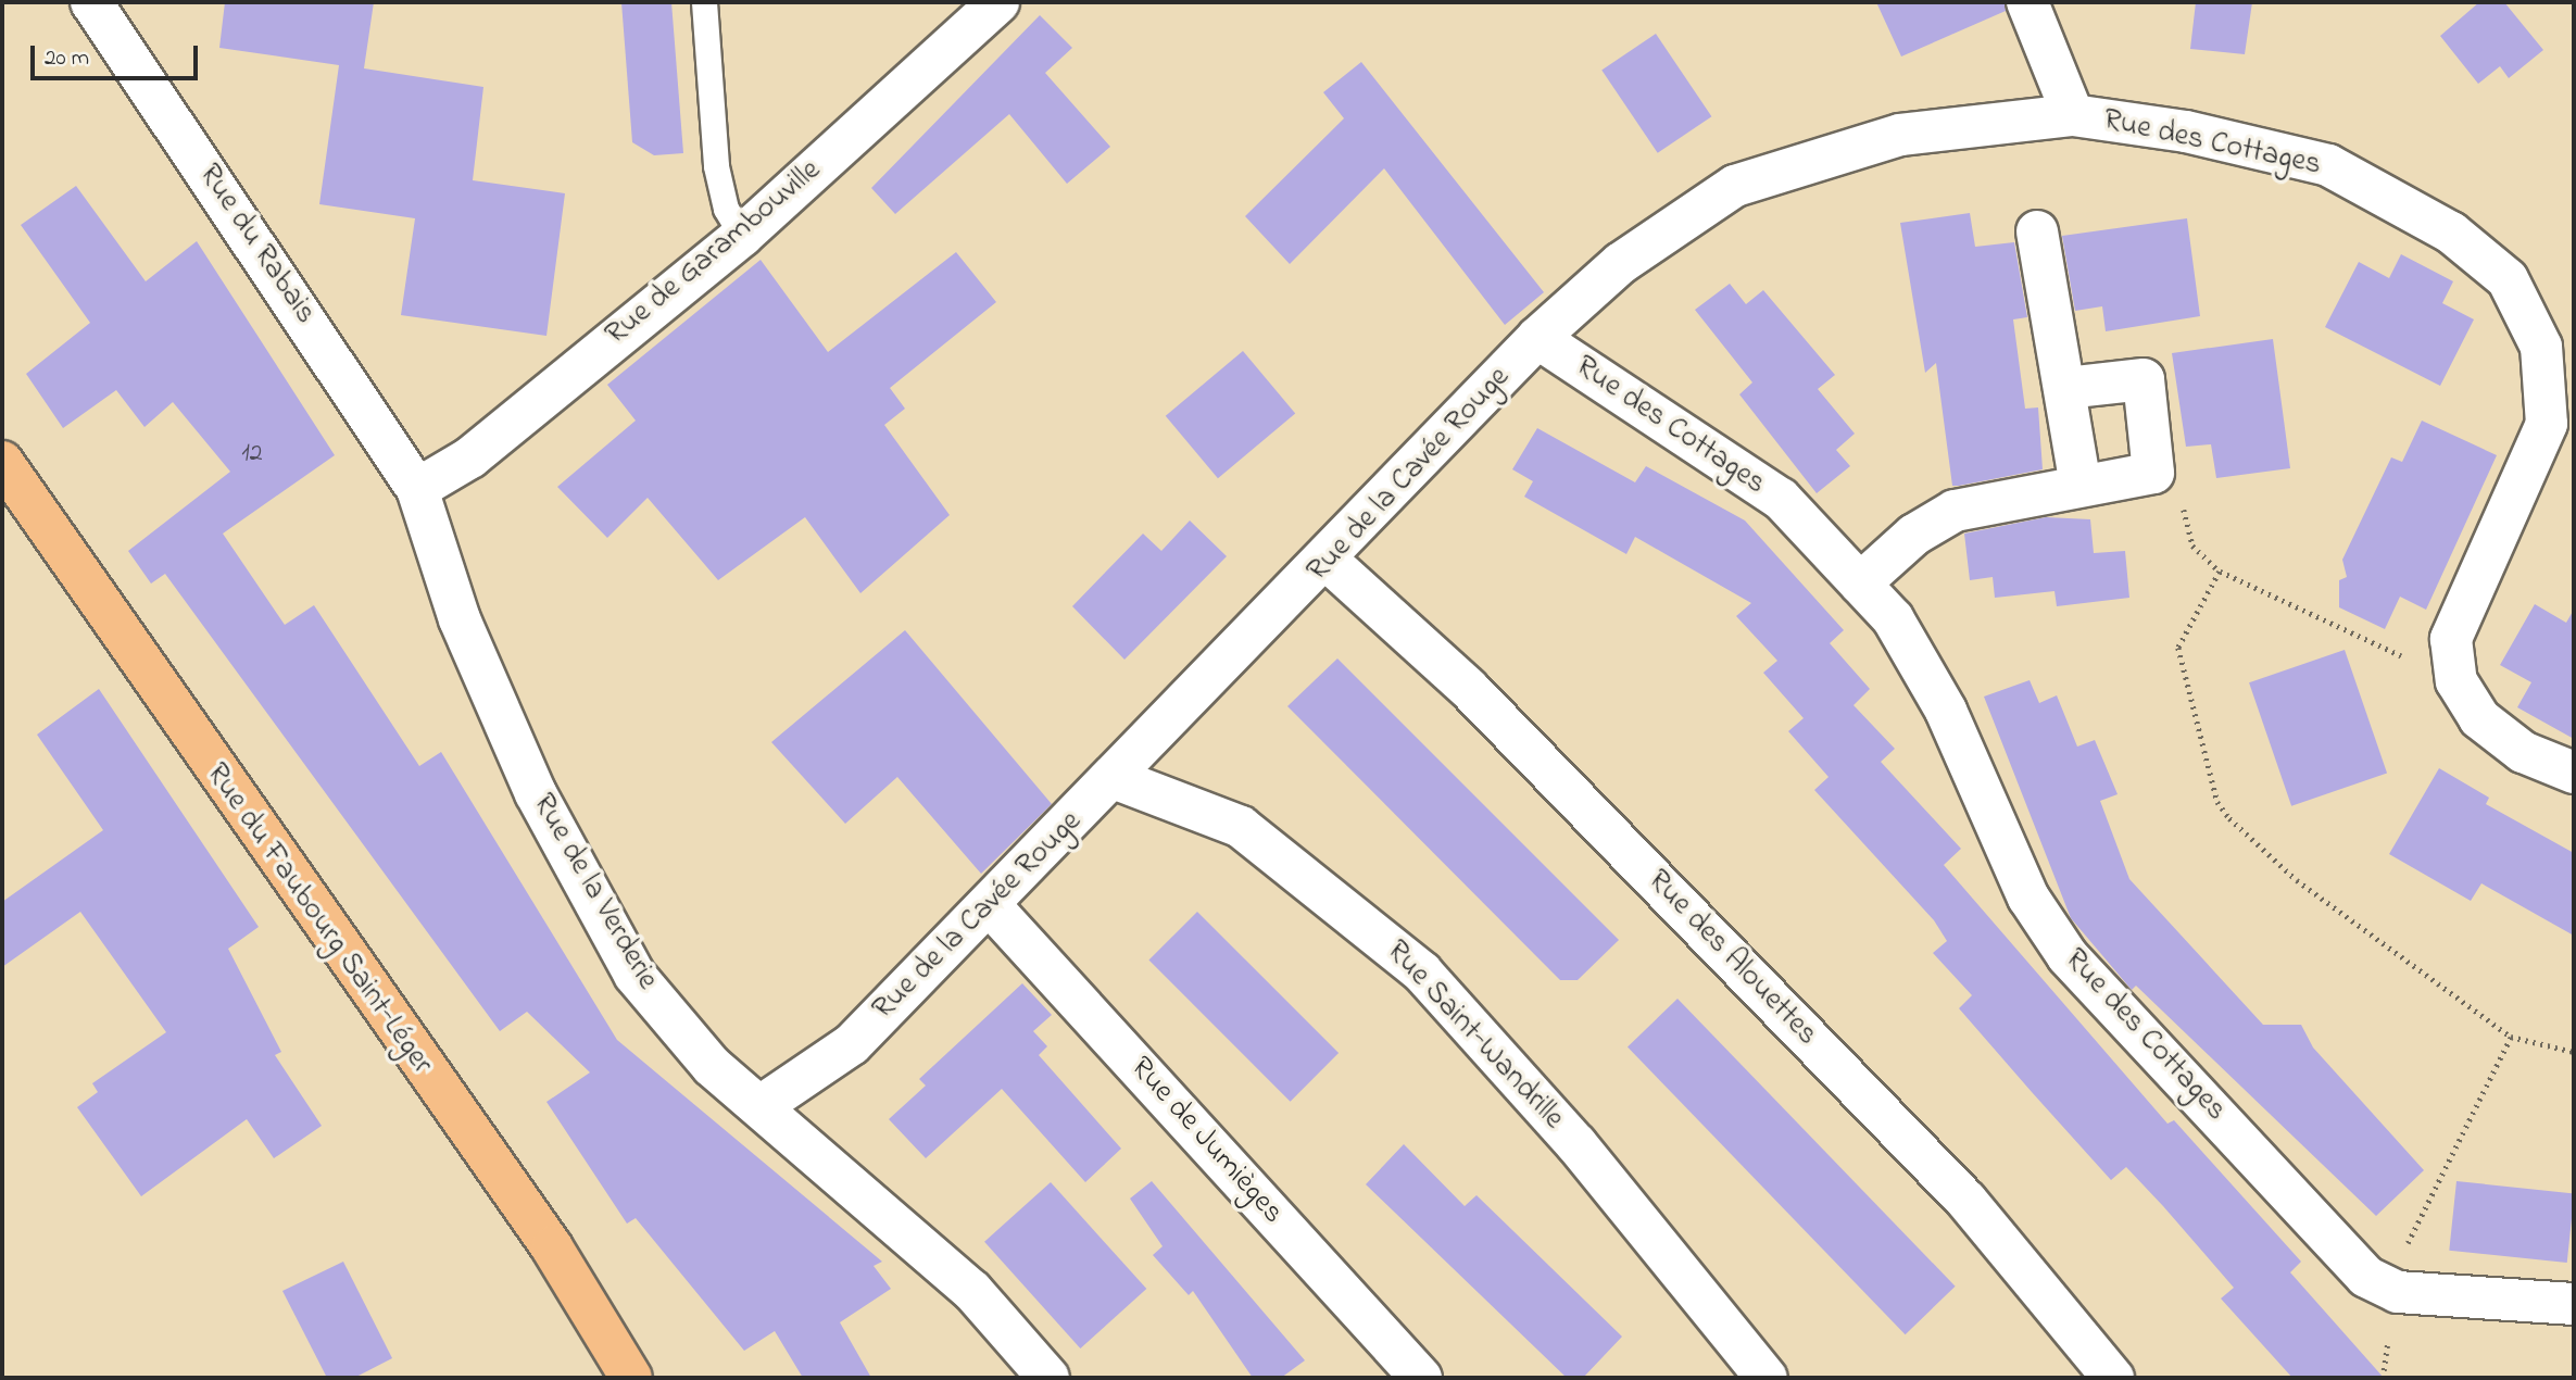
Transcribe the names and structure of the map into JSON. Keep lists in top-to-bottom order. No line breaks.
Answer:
{"streets":{"main road":["Rue du Faubourg Saint-Léger"],"street":["Rue des Cottages","Rue du Rabais","Rue de Garambouville","Rue de la Cavée Rouge","Rue de la Verderie","Rue des Alouettes","Rue Saint-Wandrille","Rue de Jumièges"]},"crossings":[["Rue des Cottages","Rue de la Cavée Rouge"],["Rue du Rabais","Rue de Garambouville"],["Rue du Rabais","Rue de la Verderie"],["Rue de Garambouville","Rue de la Verderie"],["Rue de la Cavée Rouge","Rue de la Verderie"],["Rue de la Cavée Rouge","Rue des Alouettes"],["Rue de la Cavée Rouge","Rue Saint-Wandrille"],["Rue de la Cavée Rouge","Rue de Jumièges"]],"house_numbers":["12"],"scale_bar":"20 m"}
